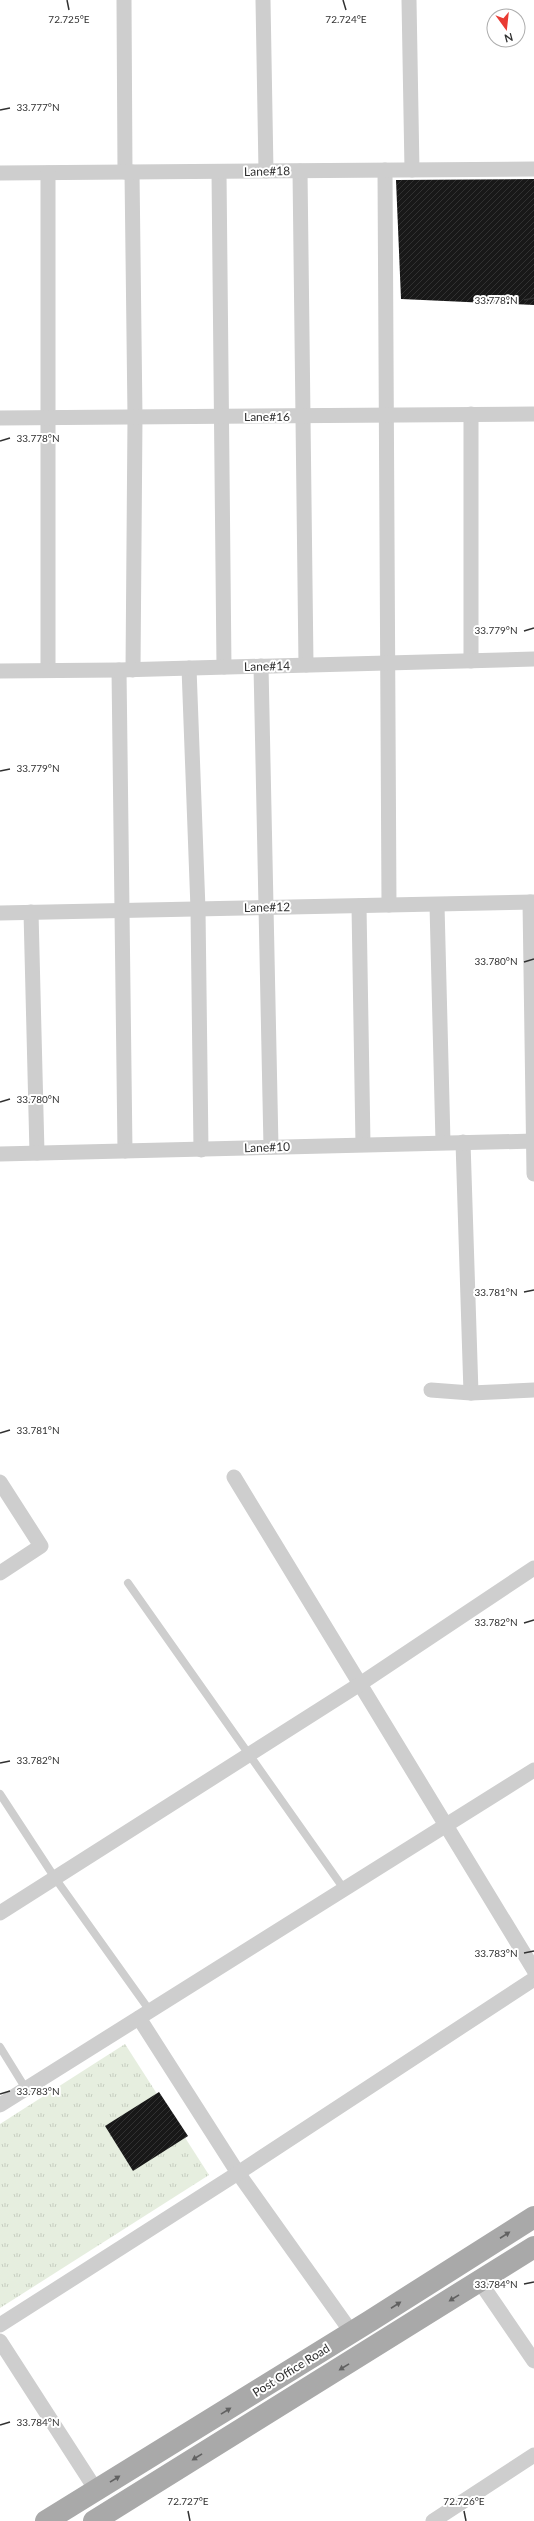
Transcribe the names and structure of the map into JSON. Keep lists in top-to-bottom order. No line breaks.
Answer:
{"streets":{"main road":["Post Office Road"],"street":["Lane#18","Lane#16","Lane#14","Lane#12","Lane#10"]},"north":"bottom","coordinates":["72.725°E","72.724°E","33.777°N","33.778°N","33.779°N","33.780°N","33.781°N","33.782°N","33.783°N","33.784°N","72.727°E","72.726°E"]}
